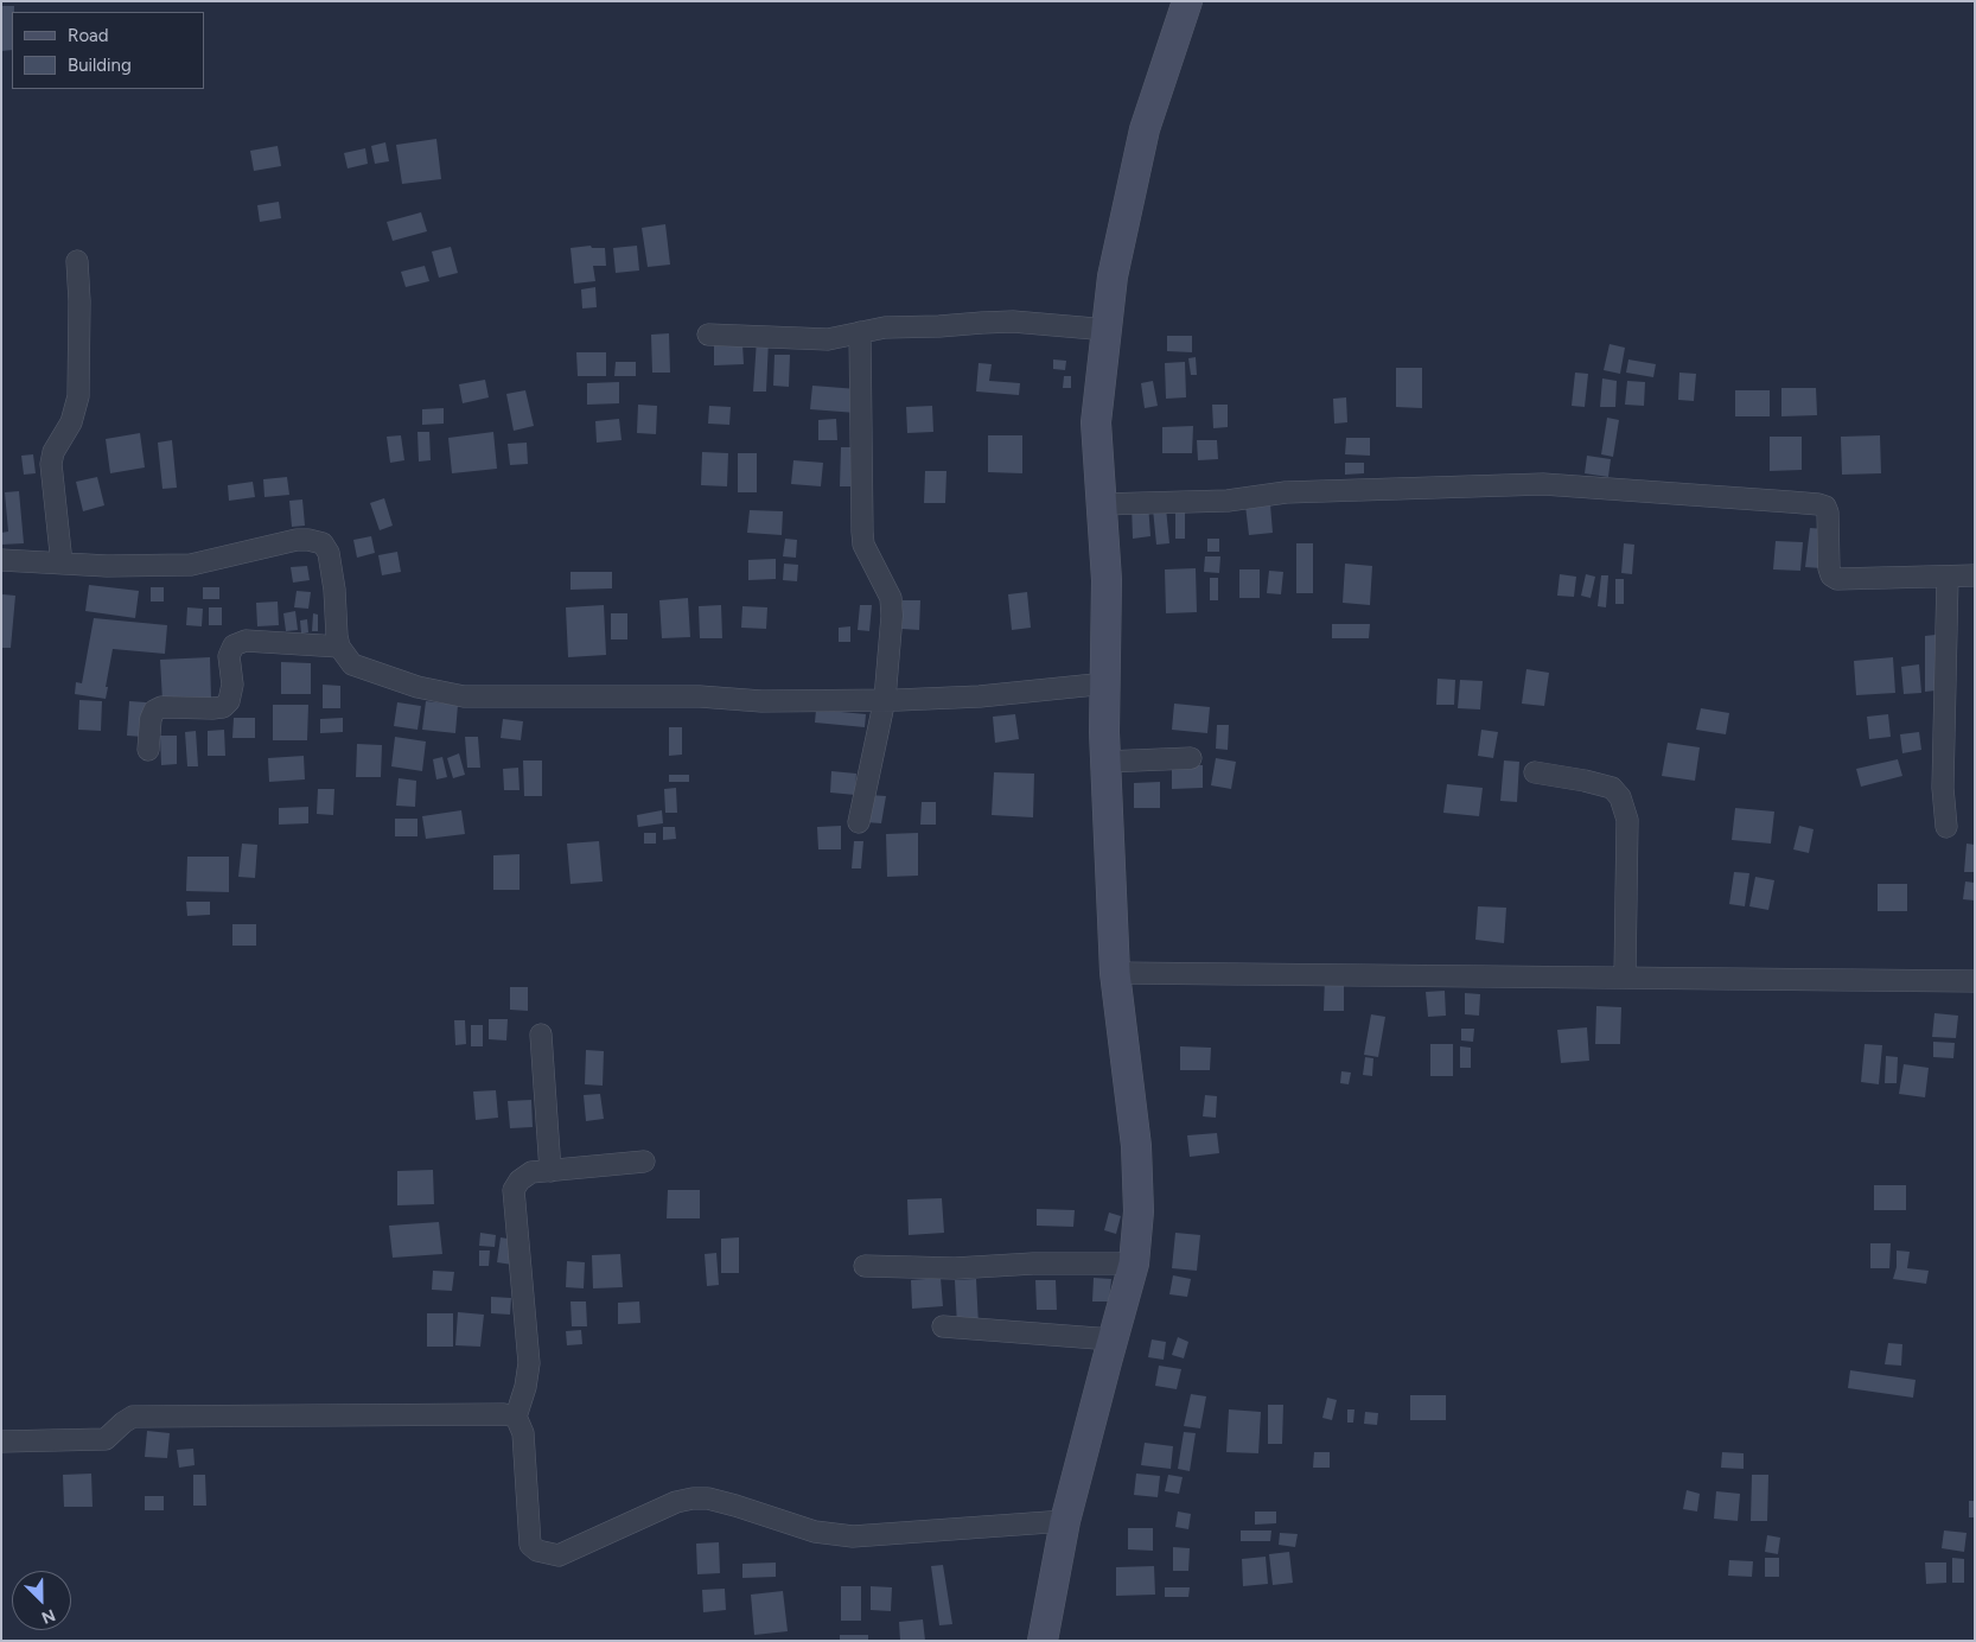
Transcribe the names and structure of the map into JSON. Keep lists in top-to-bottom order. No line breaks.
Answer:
{"legend":["Road","Building"],"north":"bottom right"}
